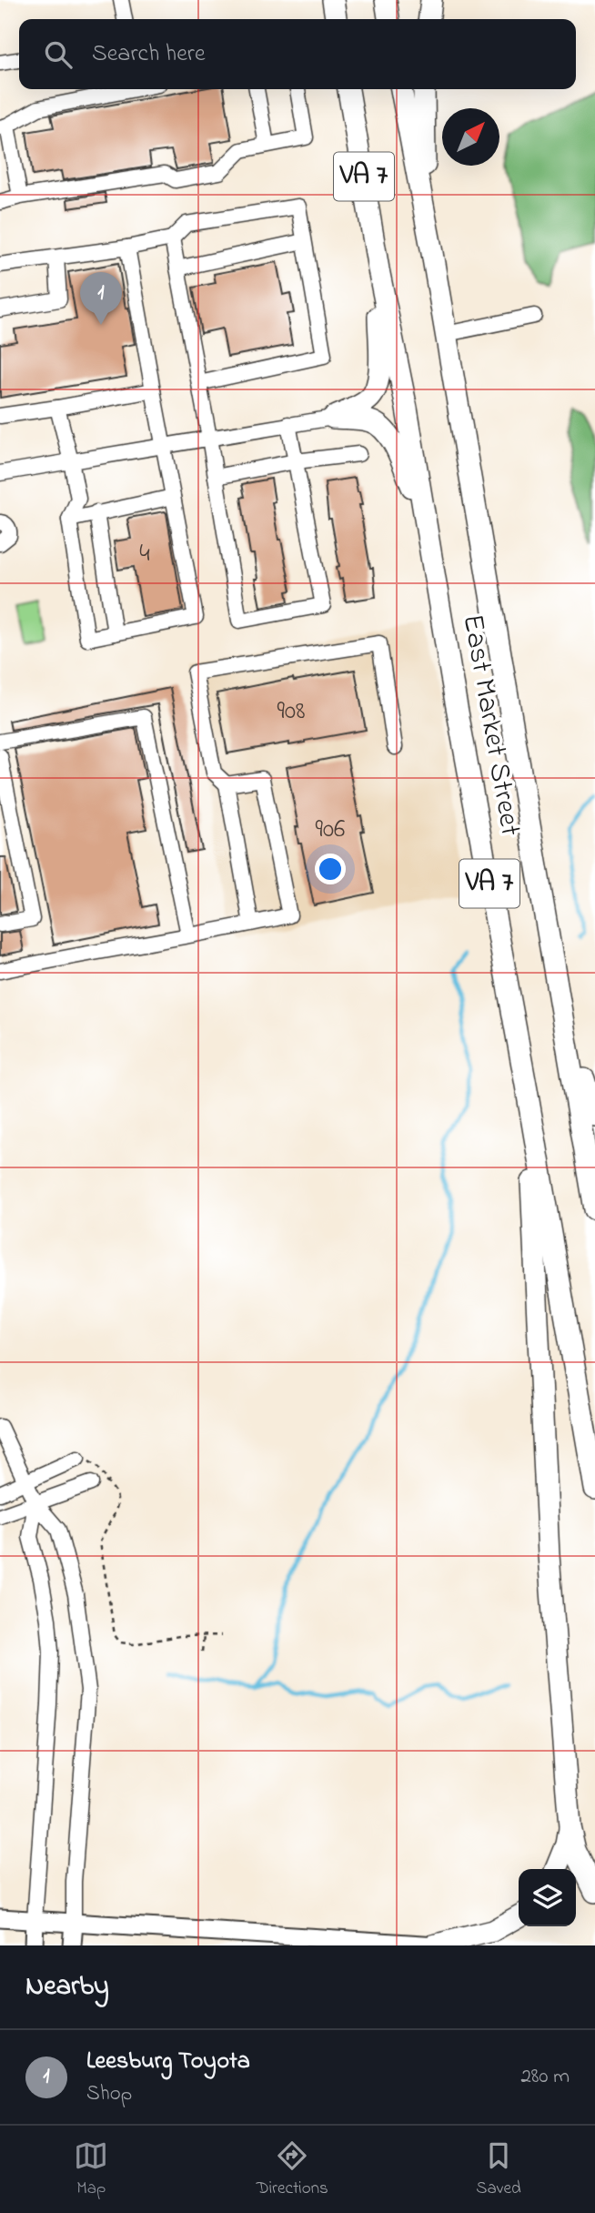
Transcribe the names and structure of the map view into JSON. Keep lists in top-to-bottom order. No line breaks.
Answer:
{"streets":{"highway":["VA 7","East Market Street"]},"crossings":[["VA 7","East Market Street"]],"house_numbers":["4","908","906"],"north":"top right","page":{"search":"Search here","pins":"1","heading":"Nearby","list":[{"mark":"1","name":"Leesburg Toyota","note":"Shop","value":"280 m"}],"nav":["Map","Directions","Saved"]}}
